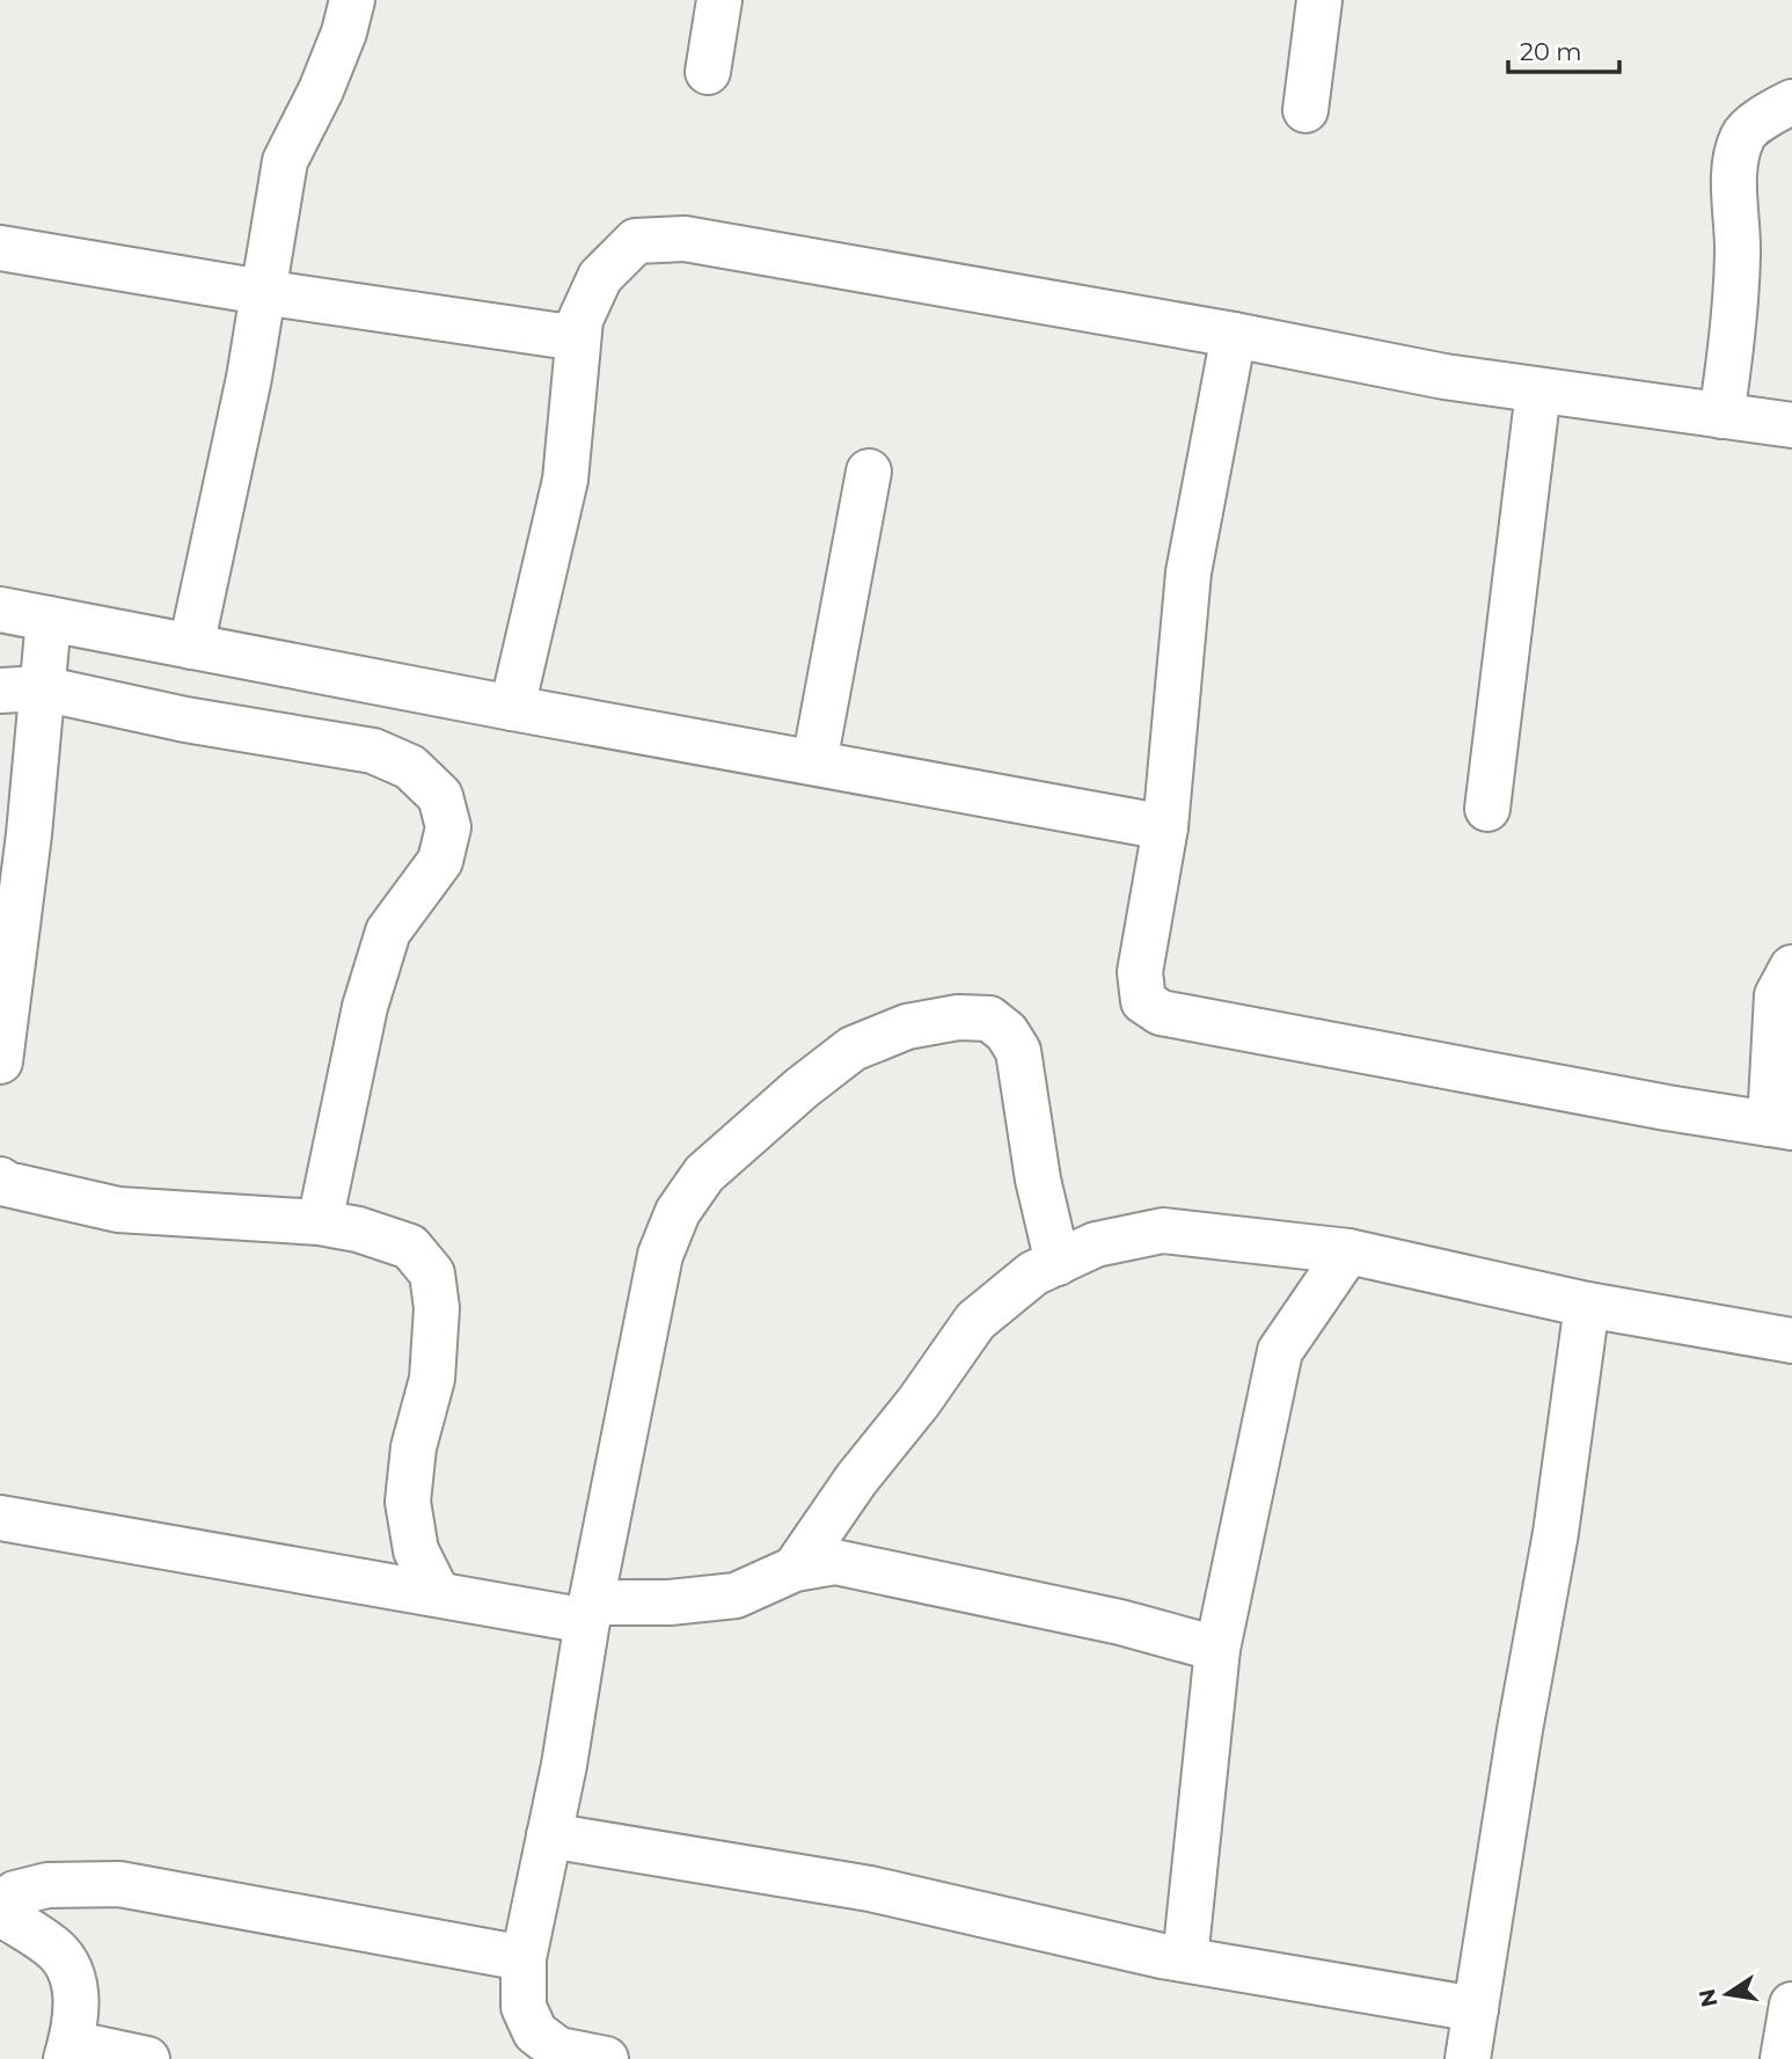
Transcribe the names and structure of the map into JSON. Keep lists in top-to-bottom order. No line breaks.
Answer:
{"scale_bar":"20 m","north":"left"}
